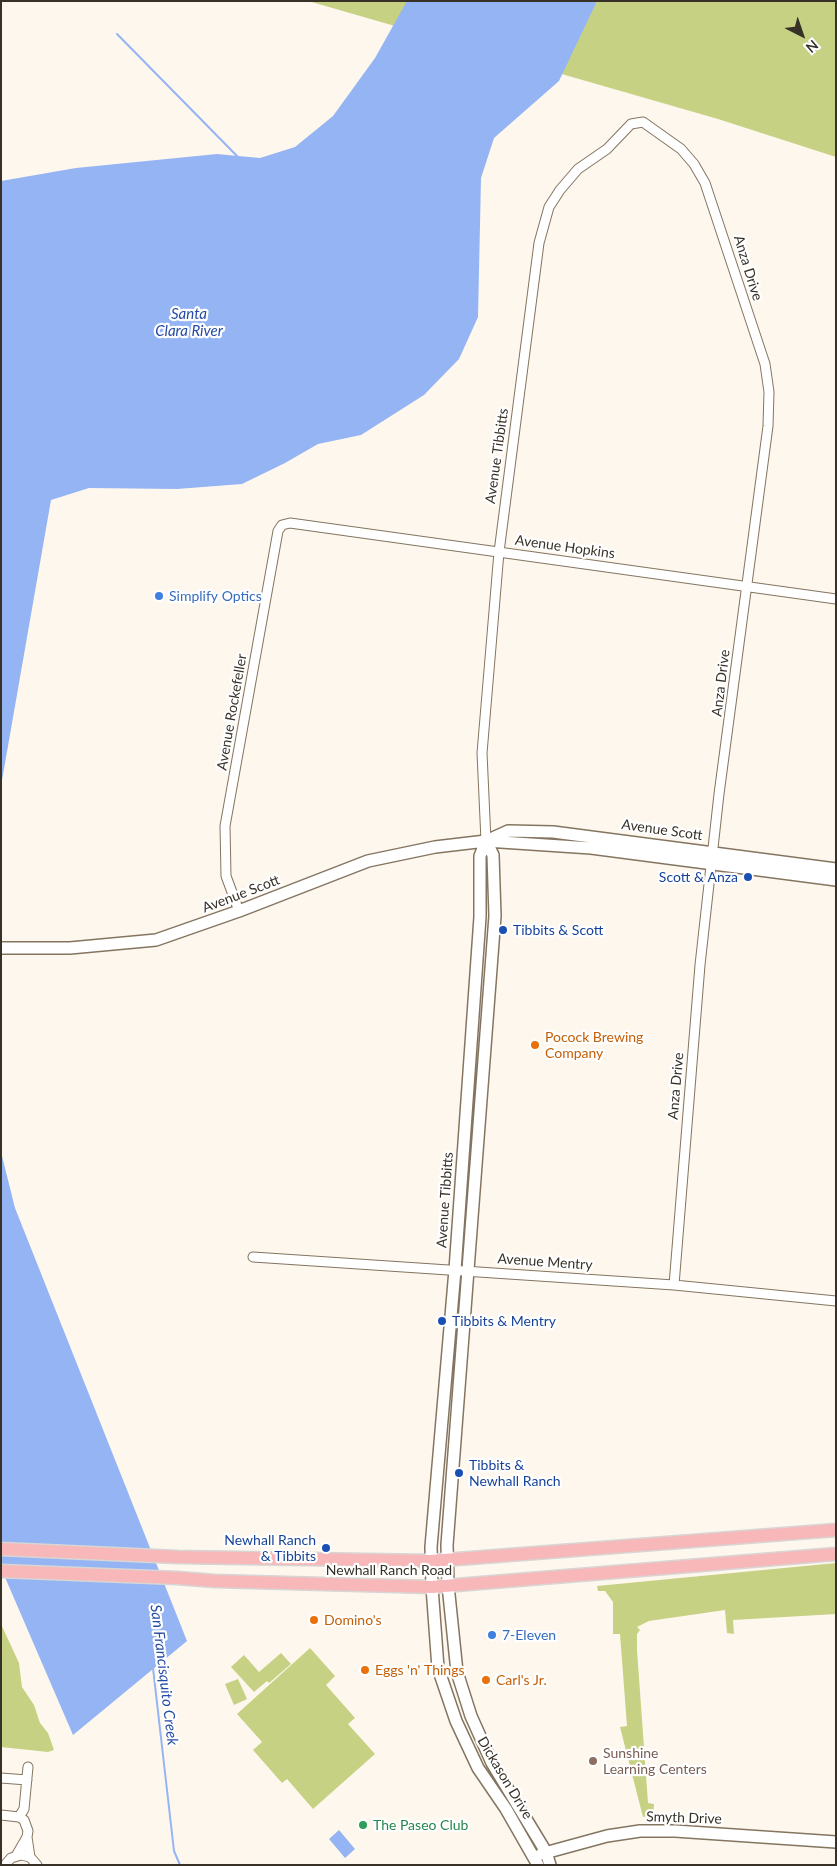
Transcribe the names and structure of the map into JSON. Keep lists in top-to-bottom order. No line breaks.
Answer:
{"streets":{"main road":["Newhall Ranch Road"],"street":["Anza Drive","Avenue Tibbitts","Avenue Hopkins","Avenue Rockefeller","Avenue Scott","Avenue Mentry","Dickason Drive","Smyth Drive"]},"crossings":[["Anza Drive","Avenue Tibbitts"],["Anza Drive","Avenue Hopkins"],["Anza Drive","Avenue Scott"],["Anza Drive","Avenue Mentry"],["Avenue Tibbitts","Avenue Hopkins"],["Avenue Tibbitts","Avenue Scott"],["Avenue Tibbitts","Avenue Mentry"],["Avenue Tibbitts","Newhall Ranch Road"],["Avenue Tibbitts","Dickason Drive"],["Avenue Hopkins","Avenue Rockefeller"],["Avenue Rockefeller","Avenue Scott"],["Newhall Ranch Road","Dickason Drive"],["Dickason Drive","Smyth Drive"]],"water":["Santa Clara River","San Francisquito Creek"],"places":["Simplify Optics","Scott & Anza","Tibbits & Scott","Pocock Brewing Company","Tibbits & Mentry","Tibbits & Newhall Ranch","Newhall Ranch & Tibbits","Domino's","7-Eleven","Eggs 'n' Things","Carl's Jr.","Sunshine Learning Centers","The Paseo Club"],"north":"bottom right"}
